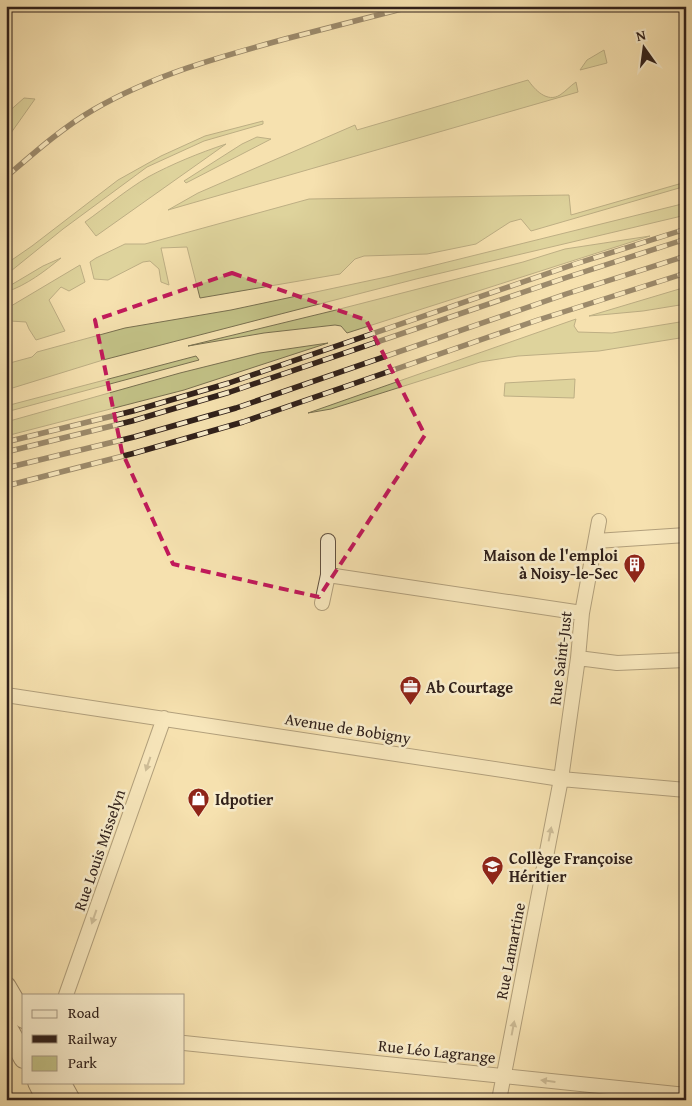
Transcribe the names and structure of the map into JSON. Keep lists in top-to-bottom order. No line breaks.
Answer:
{"streets":{"street":["Rue Saint-Just","Avenue de Bobigny","Rue Louis Misselyn","Rue Lamartine","Rue Léo Lagrange"]},"crossings":[["Rue Saint-Just","Avenue de Bobigny"],["Rue Saint-Just","Rue Lamartine"],["Avenue de Bobigny","Rue Louis Misselyn"],["Avenue de Bobigny","Rue Lamartine"],["Rue Lamartine","Rue Léo Lagrange"]],"one_way":["Rue Louis Misselyn","Rue Lamartine","Rue Léo Lagrange"],"places":{"building":["Maison de l'emploi à Noisy-le-Sec"],"office":["Ab Courtage"],"shop":["Idpotier"],"school or university":["Collège Françoise Héritier"]},"legend":["Road","Railway","Park"],"north":"top"}
